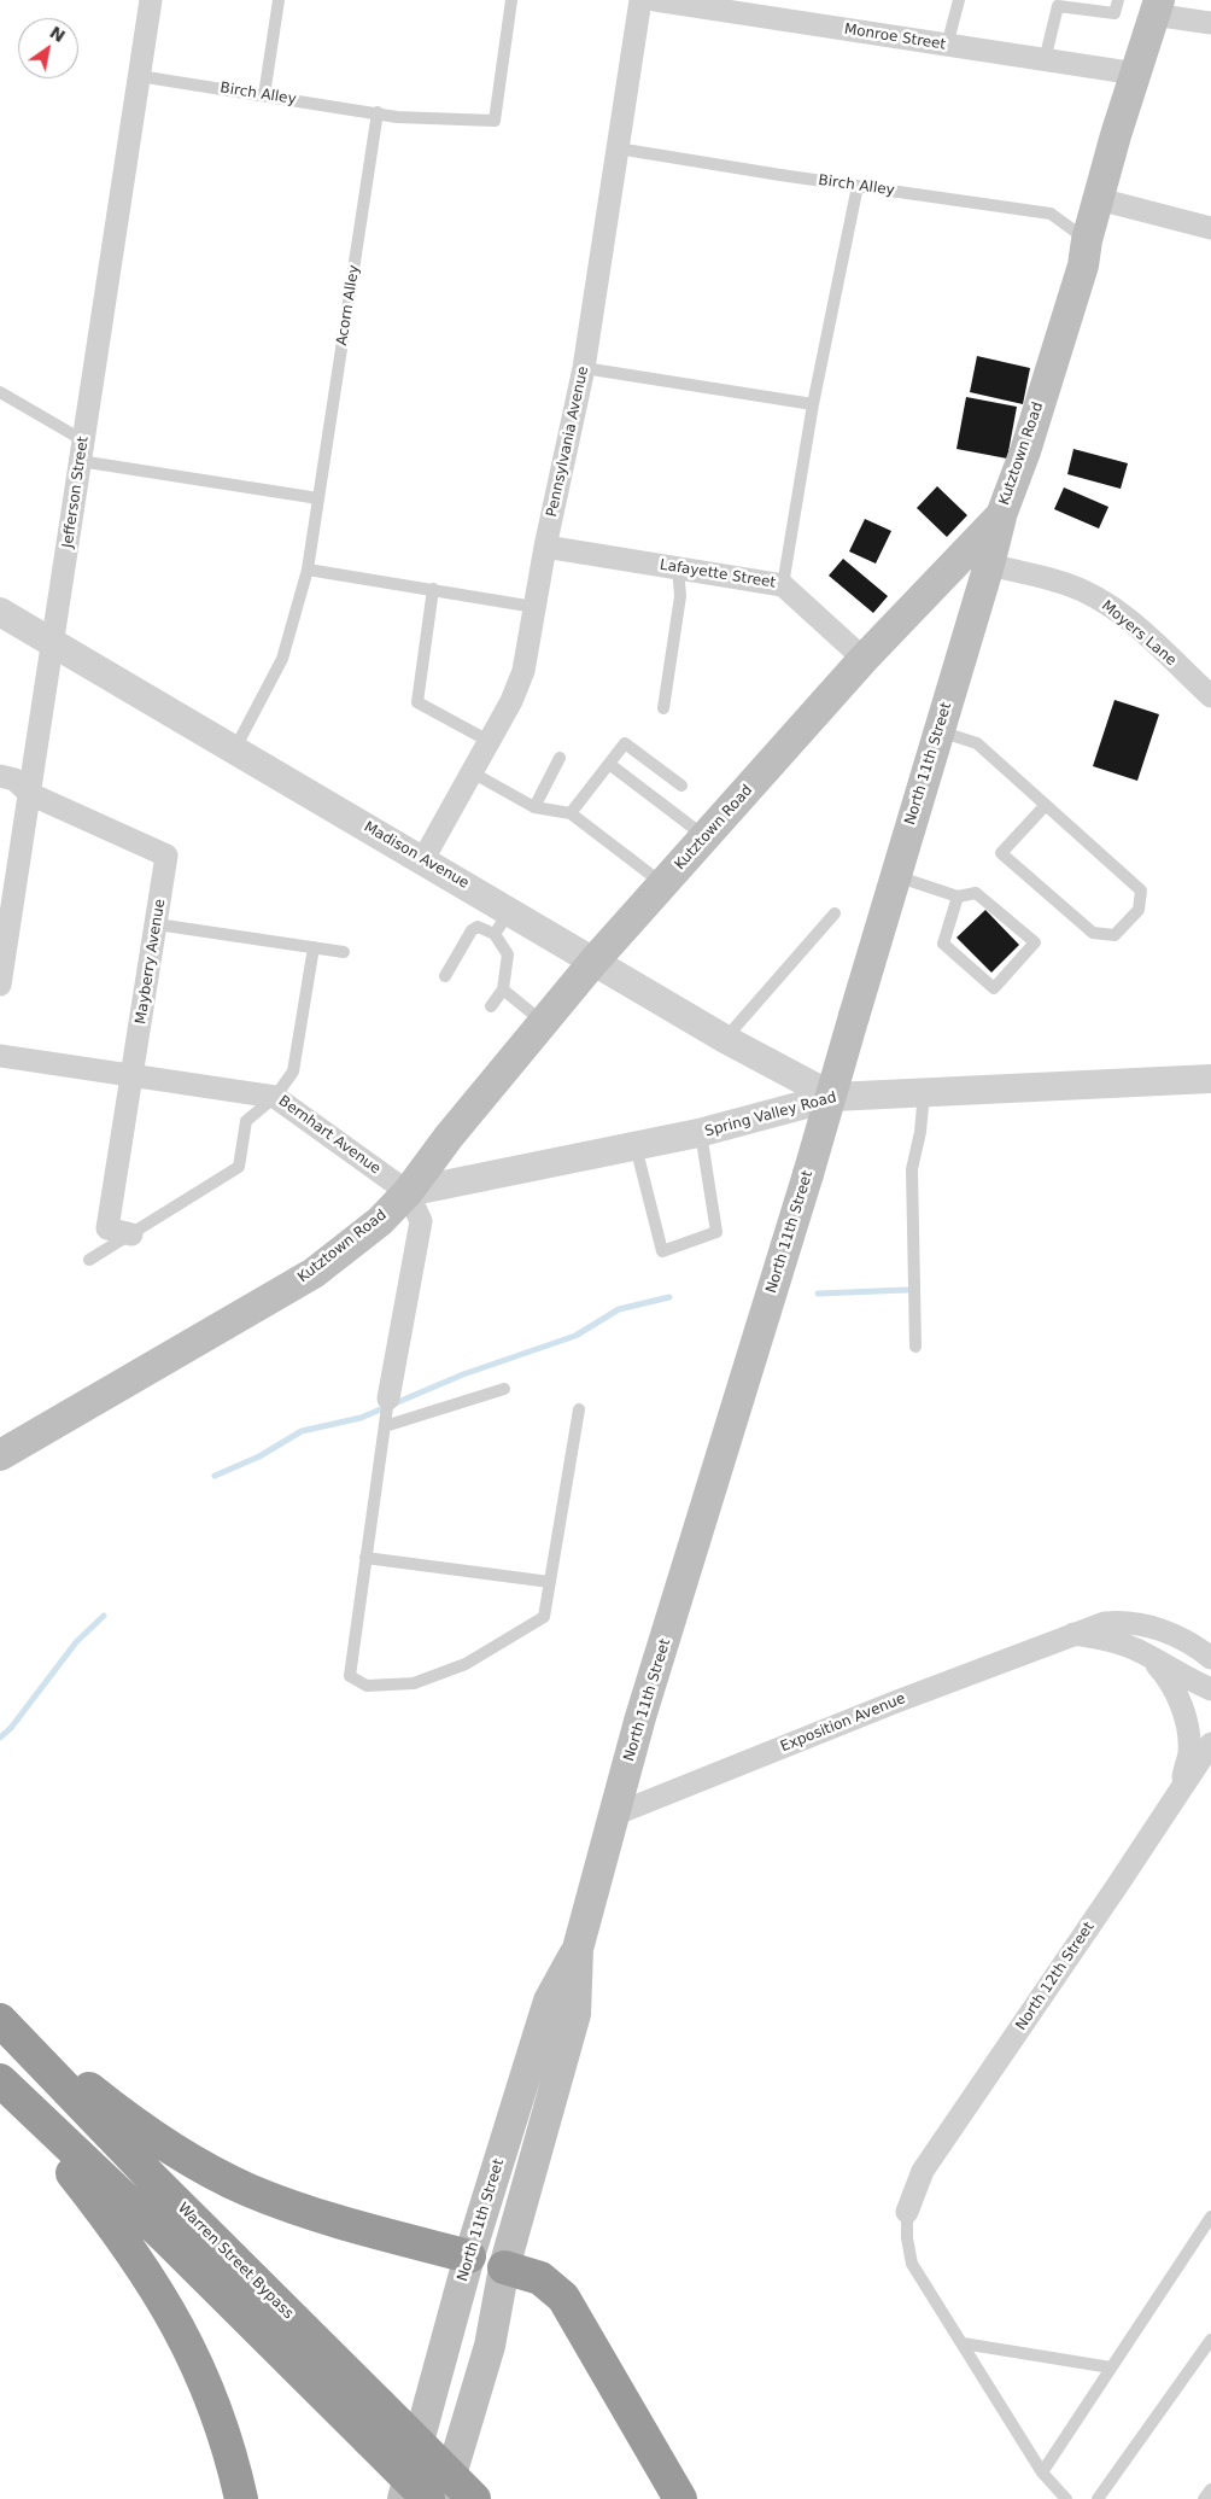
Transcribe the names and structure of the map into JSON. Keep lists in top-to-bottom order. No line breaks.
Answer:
{"streets":{"highway":["Warren Street Bypass"],"main road":["Kutztown Road","North 11th Street"],"street":["Monroe Street","Pennsylvania Avenue","Jefferson Street","Lafayette Street","Moyers Lane","Madison Avenue","Mayberry Avenue","Spring Valley Road","Bernhart Avenue","Exposition Avenue","North 12th Street"],"lane":["Birch Alley","Acorn Alley"]},"crossings":[["Monroe Street","Kutztown Road"],["Birch Alley","Acorn Alley"],["Birch Alley","Pennsylvania Avenue"],["Birch Alley","Kutztown Road"],["Birch Alley","Jefferson Street"],["Acorn Alley","Madison Avenue"],["Pennsylvania Avenue","Lafayette Street"],["Pennsylvania Avenue","Madison Avenue"],["Kutztown Road","Lafayette Street"],["Kutztown Road","North 11th Street"],["Kutztown Road","Madison Avenue"],["Kutztown Road","Spring Valley Road"],["Kutztown Road","Bernhart Avenue"],["Jefferson Street","Madison Avenue"],["Jefferson Street","Mayberry Avenue"],["Moyers Lane","North 11th Street"],["North 11th Street","Exposition Avenue"],["Madison Avenue","Spring Valley Road"],["Mayberry Avenue","Bernhart Avenue"],["Spring Valley Road","Bernhart Avenue"]],"north":"top right"}
